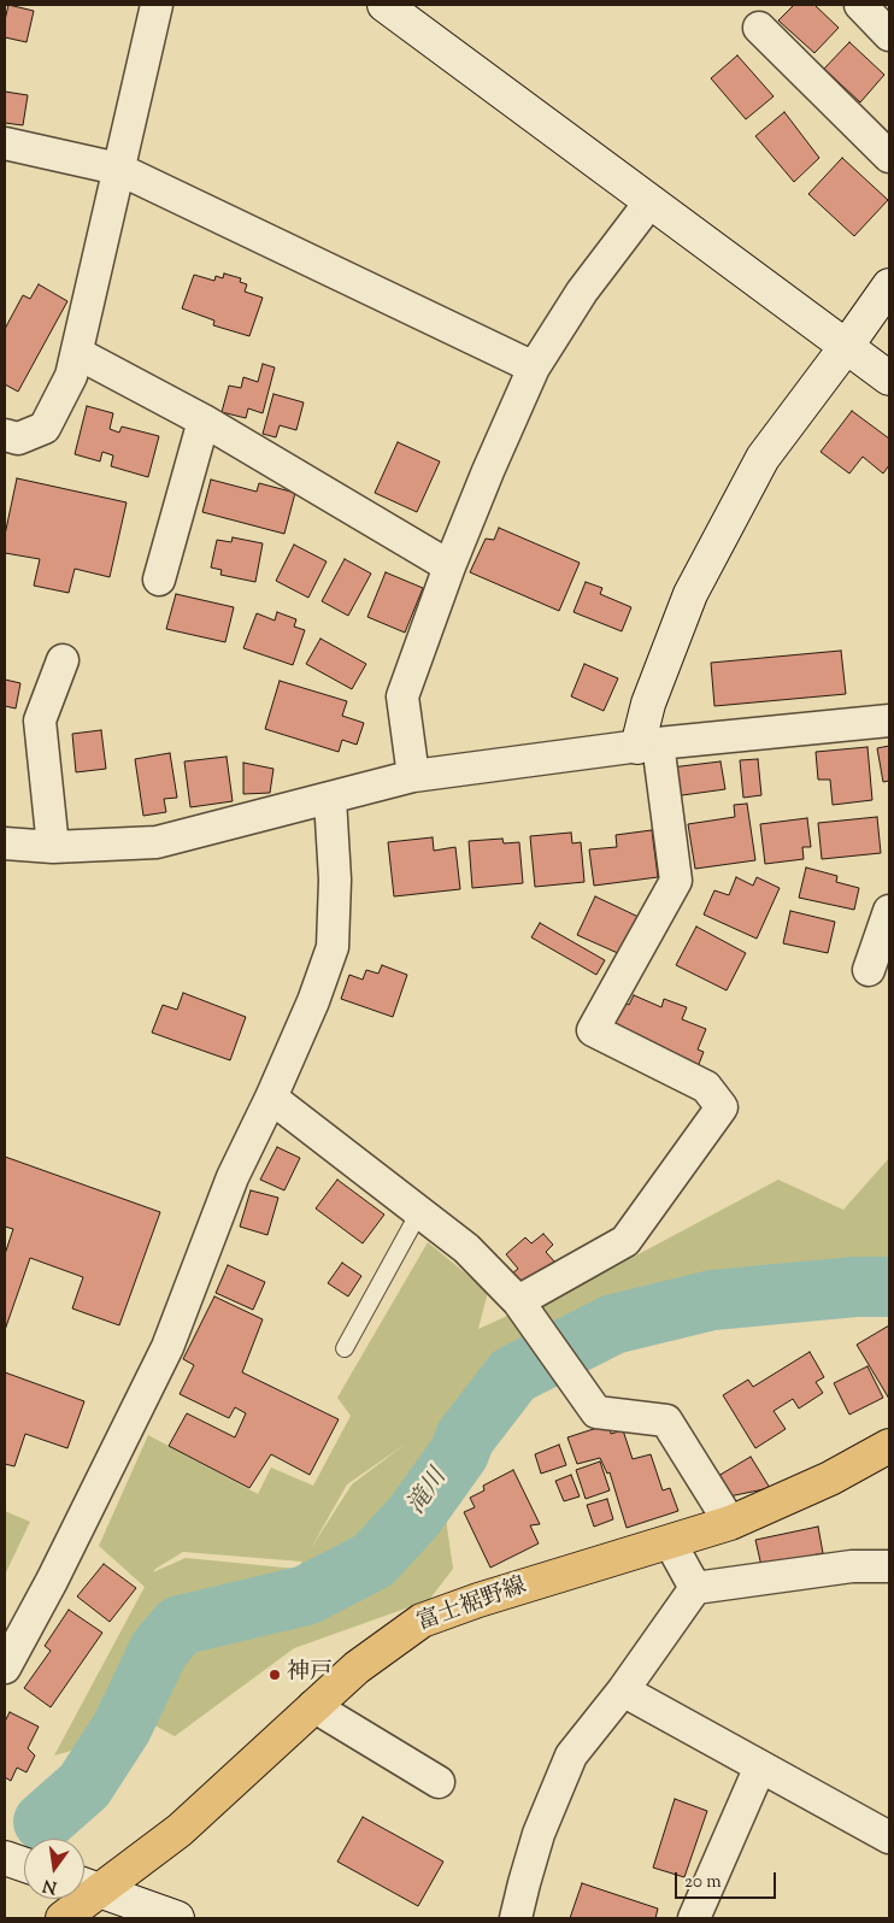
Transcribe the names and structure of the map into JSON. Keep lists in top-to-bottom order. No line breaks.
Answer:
{"streets":{"main road":["富士裾野線"]},"water":["滝川"],"places":["神戸"],"scale_bar":"20 m","north":"bottom"}
